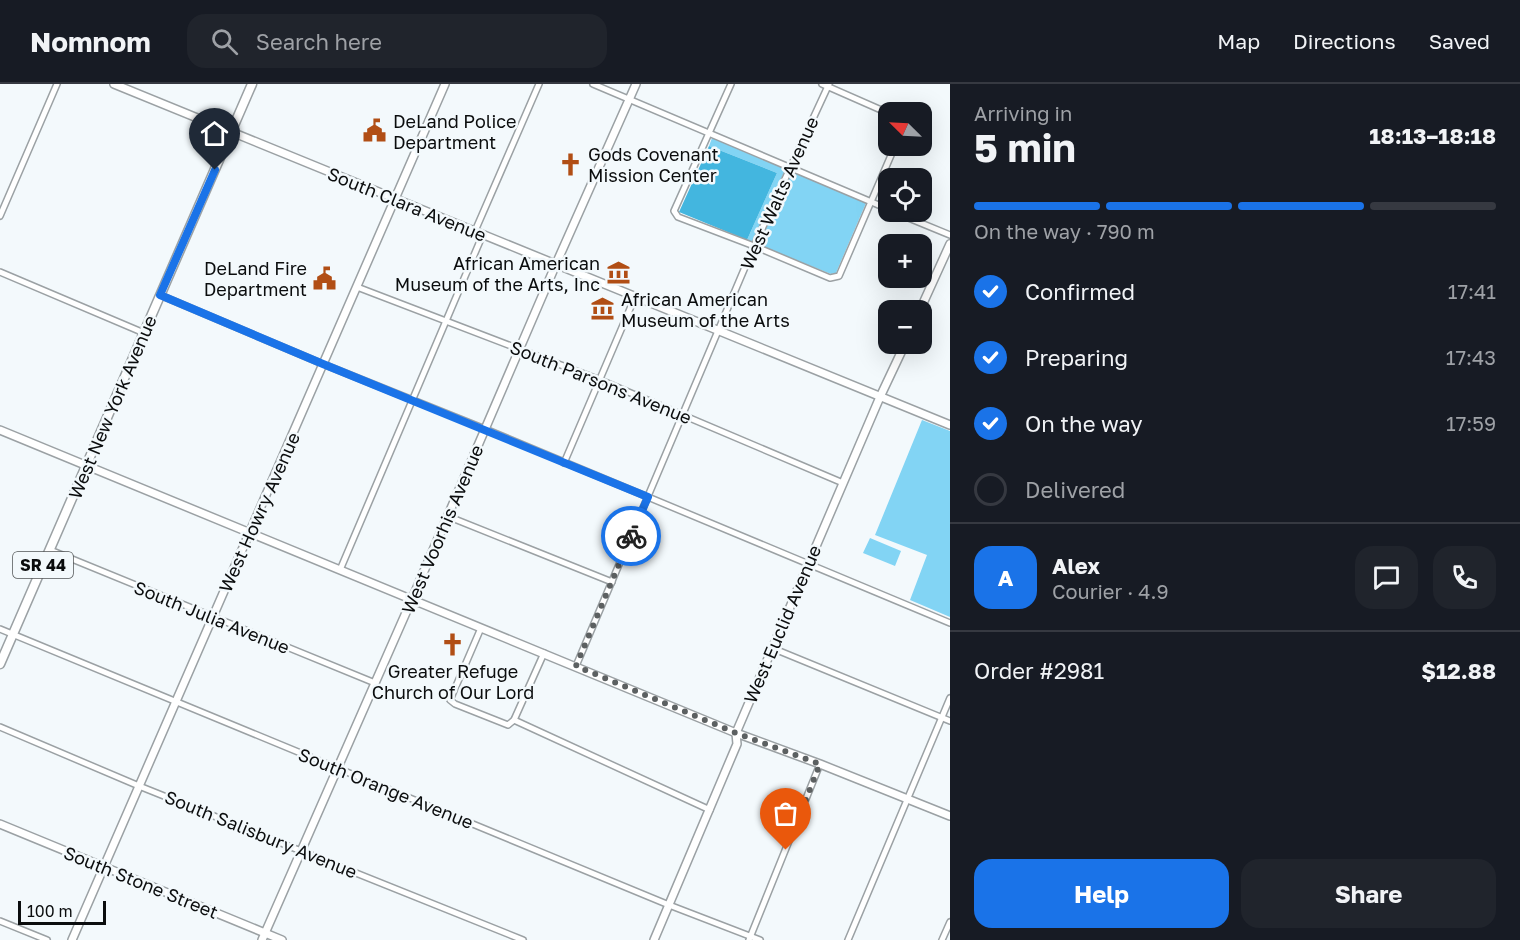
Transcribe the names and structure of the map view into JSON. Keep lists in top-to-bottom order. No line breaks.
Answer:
{"streets":{"main road":["West New York Avenue","SR 44"],"street":["West Walts Avenue","South Clara Avenue","South Parsons Avenue","West Howry Avenue","West Voorhis Avenue","South Julia Avenue","West Euclid Avenue","South Orange Avenue","South Salisbury Avenue","South Stone Street"]},"crossings":[["West Walts Avenue","South Clara Avenue"],["West Walts Avenue","South Parsons Avenue"],["South Clara Avenue","West New York Avenue"],["South Clara Avenue","West Howry Avenue"],["South Clara Avenue","West Voorhis Avenue"],["South Clara Avenue","West Euclid Avenue"],["South Parsons Avenue","West Howry Avenue"],["South Parsons Avenue","West Voorhis Avenue"],["South Parsons Avenue","West Euclid Avenue"],["West New York Avenue","South Julia Avenue"],["West New York Avenue","South Orange Avenue"],["West Howry Avenue","South Julia Avenue"],["West Howry Avenue","South Orange Avenue"],["West Howry Avenue","South Salisbury Avenue"],["West Howry Avenue","South Stone Street"],["West Voorhis Avenue","South Julia Avenue"],["West Voorhis Avenue","South Orange Avenue"],["West Voorhis Avenue","South Salisbury Avenue"],["West Voorhis Avenue","South Stone Street"],["West Euclid Avenue","South Orange Avenue"]],"places":{"public building":["DeLand Police Department","DeLand Fire Department"],"church":["Gods Covenant Mission Center","Greater Refuge Church of Our Lord"],"museum":["African American Museum of the Arts, Inc","African American Museum of the Arts"]},"scale_bar":"100 m","north":"top left","page":{"header":"Nomnom","search":"Search here","nav":["Map","Directions","Saved"],"heading":["5 min","Arriving in","18:13–18:18"],"panel":["Alex","Courier · 4.9","Order #2981","$12.88"],"map_buttons":["+","−"],"bar":"On the way · 790 m","list":[["Confirmed","17:41"],["Preparing","17:43"],["On the way","17:59"],"Delivered"],"round":"A","buttons":["Help","Share"],"scale":"100 m"}}
